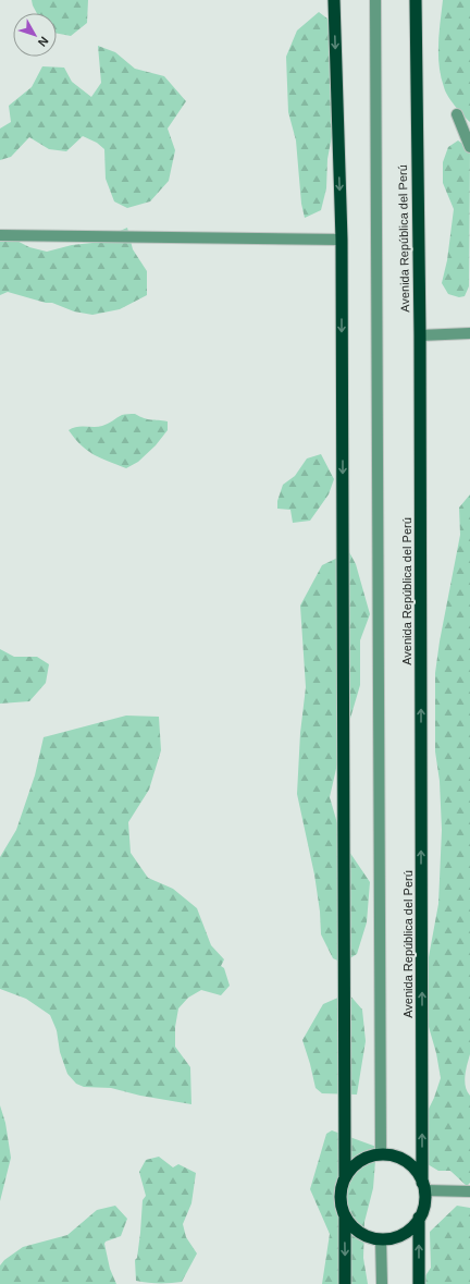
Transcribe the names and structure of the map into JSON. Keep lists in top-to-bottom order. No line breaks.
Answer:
{"streets":{"highway":["Avenida República del Perú"]},"north":"bottom right"}
